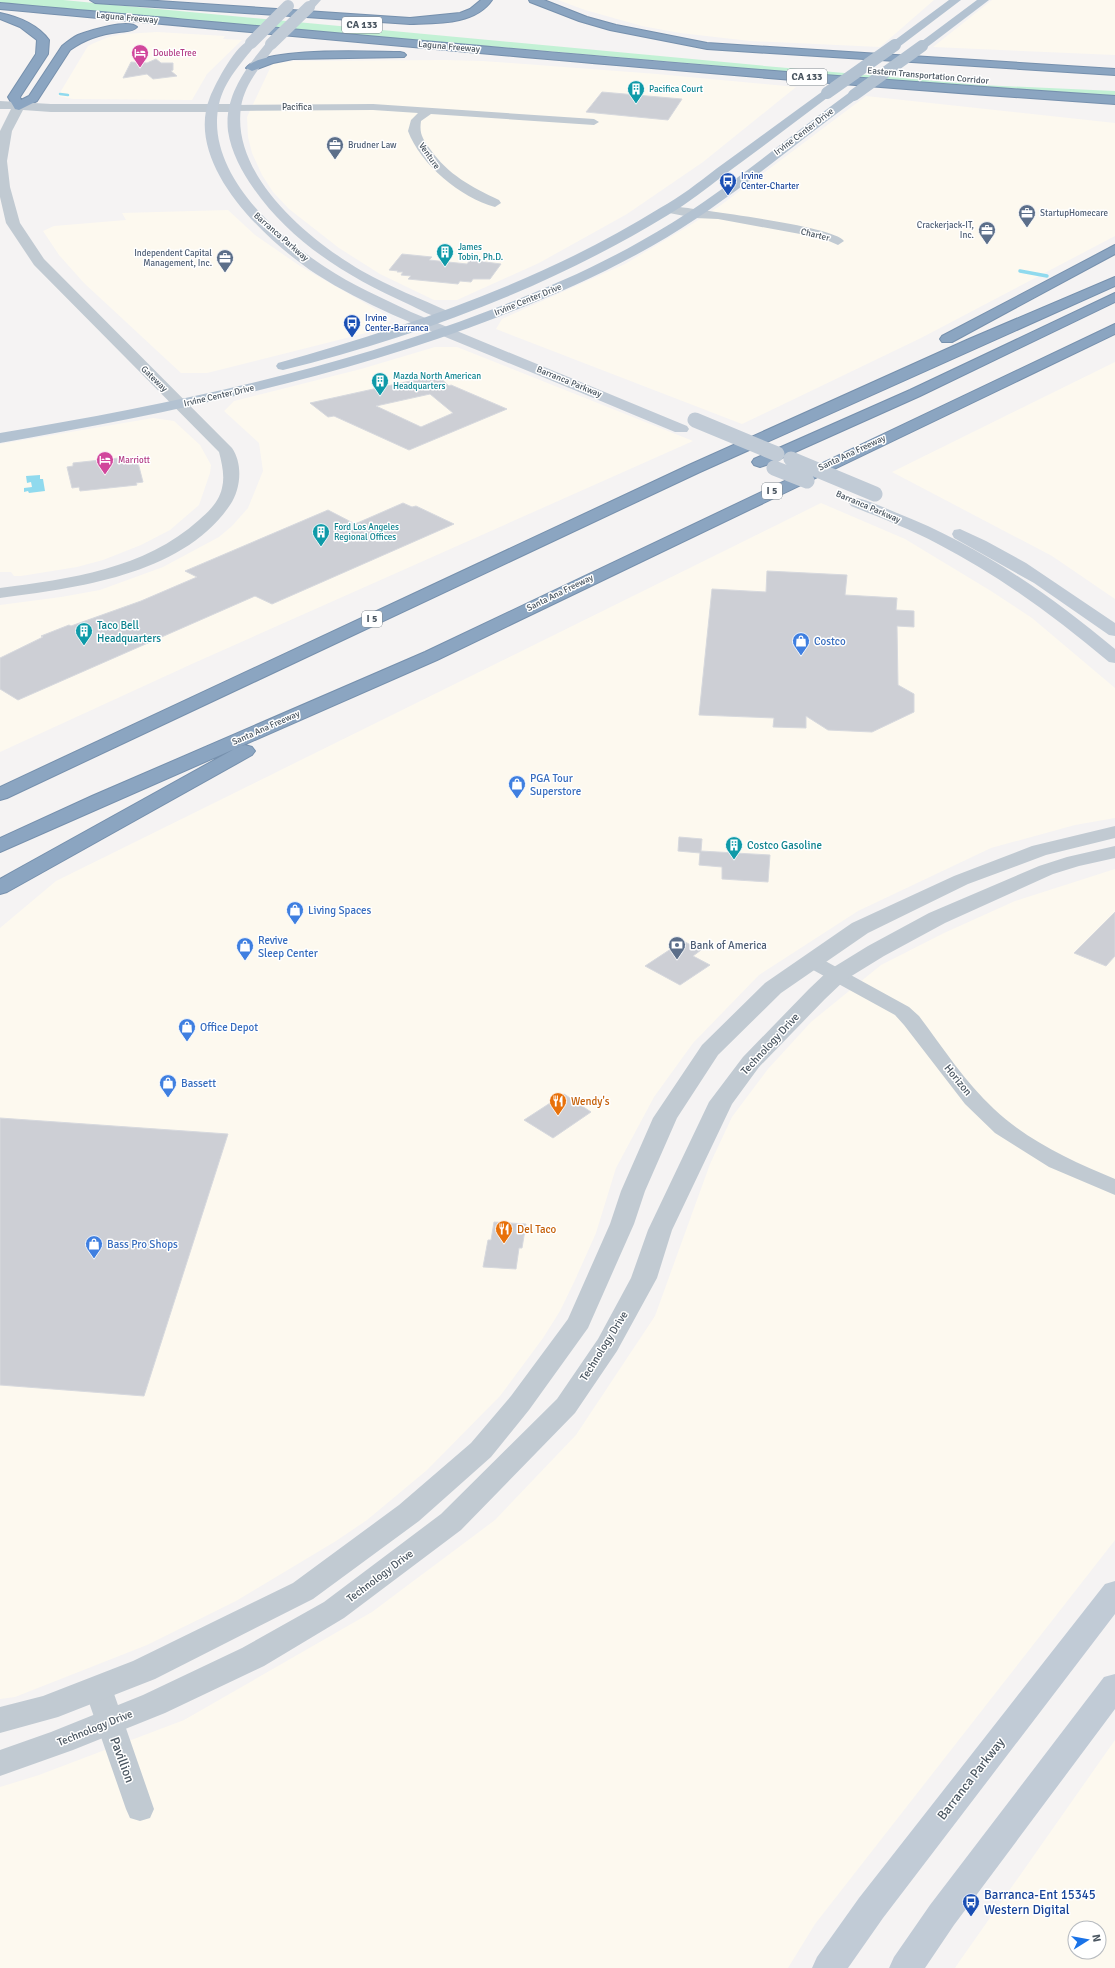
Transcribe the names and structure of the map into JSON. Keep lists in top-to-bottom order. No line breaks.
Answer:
{"streets":{"highway":["Laguna Freeway","CA 133","Eastern Transportation Corridor","Santa Ana Freeway","I 5"],"main road":["Irvine Center Drive","Barranca Parkway"],"street":["Pacifica","Venture","Charter","Gateway","Technology Drive","Horizon","Pavillion"]},"crossings":[["Laguna Freeway","Eastern Transportation Corridor"],["Pacifica","Venture"],["Pacifica","Barranca Parkway"],["Pacifica","Gateway"],["Irvine Center Drive","Charter"],["Irvine Center Drive","Barranca Parkway"],["Irvine Center Drive","Gateway"],["Technology Drive","Horizon"],["Technology Drive","Pavillion"]],"places":{"hotel":["DoubleTree","Marriott"],"building":["Pacifica Court","James Tobin, Ph.D.","Mazda North American Headquarters","Ford Los Angeles Regional Offices","Taco Bell Headquarters","Costco Gasoline"],"office":["Brudner Law","StartupHomecare","Crackerjack-IT, Inc.","Independent Capital Management, Inc."],"bus stop":["Irvine Center-Charter","Irvine Center-Barranca","Barranca-Ent 15345 Western Digital"],"shop":["Costco","PGA Tour Superstore","Living Spaces","Revive Sleep Center","Office Depot","Bassett","Bass Pro Shops"],"bank":["Bank of America"],"restaurant":["Wendy's","Del Taco"]},"north":"right"}
